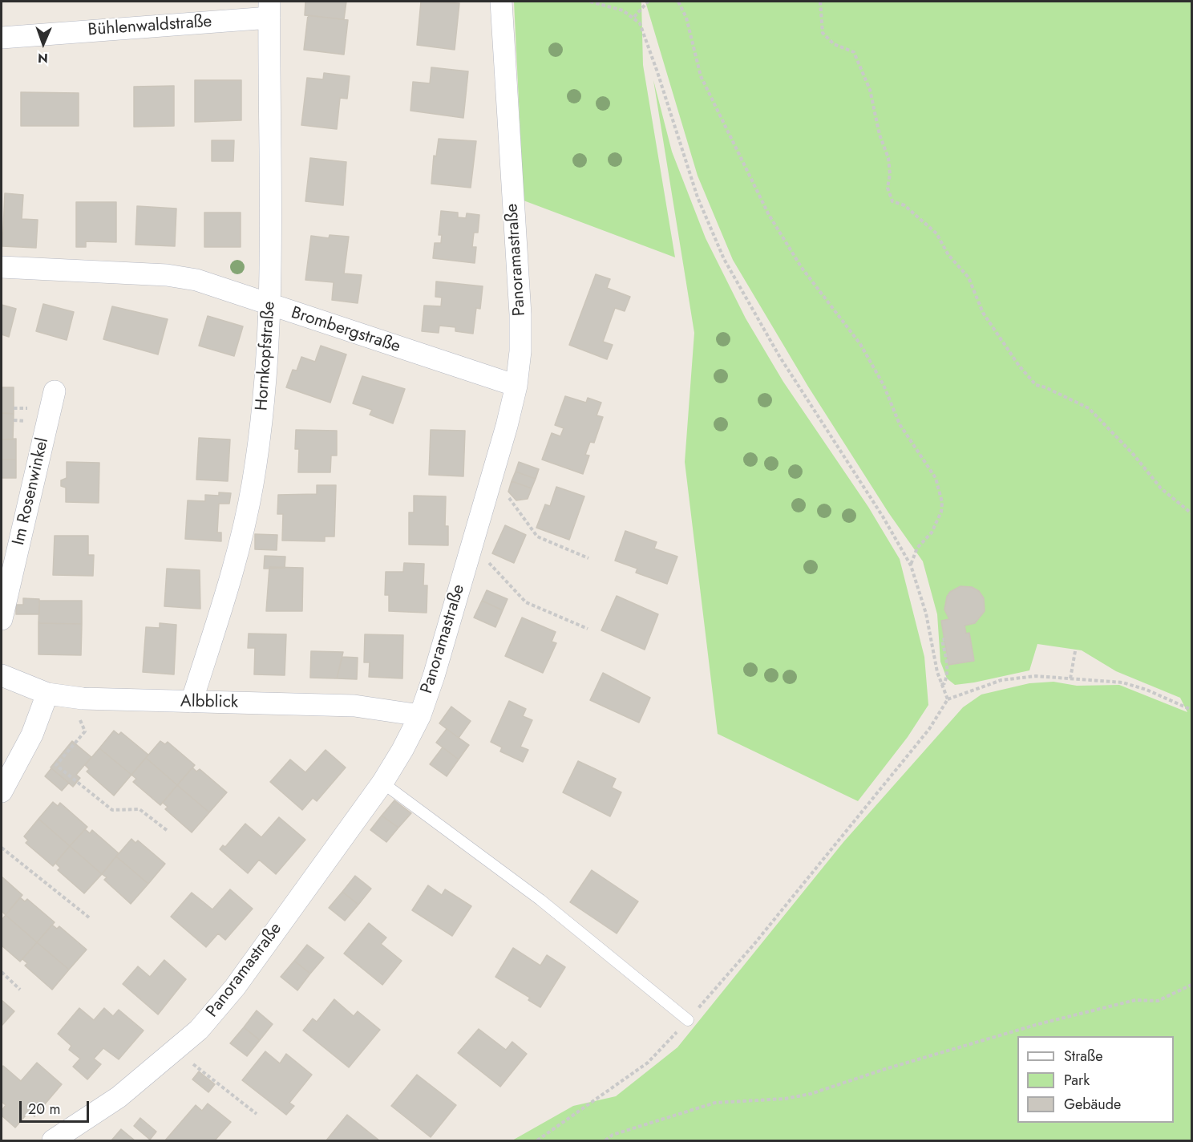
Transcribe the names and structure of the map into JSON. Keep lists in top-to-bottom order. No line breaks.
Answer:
{"streets":{"street":["Bühlenwaldstraße","Panoramastraße","Brombergstraße","Hornkopfstraße","Im Rosenwinkel","Albblick"]},"crossings":[["Bühlenwaldstraße","Hornkopfstraße"],["Panoramastraße","Brombergstraße"],["Panoramastraße","Albblick"],["Brombergstraße","Hornkopfstraße"],["Hornkopfstraße","Albblick"]],"legend":["Straße","Park","Gebäude"],"scale_bar":"20 m","north":"bottom"}
